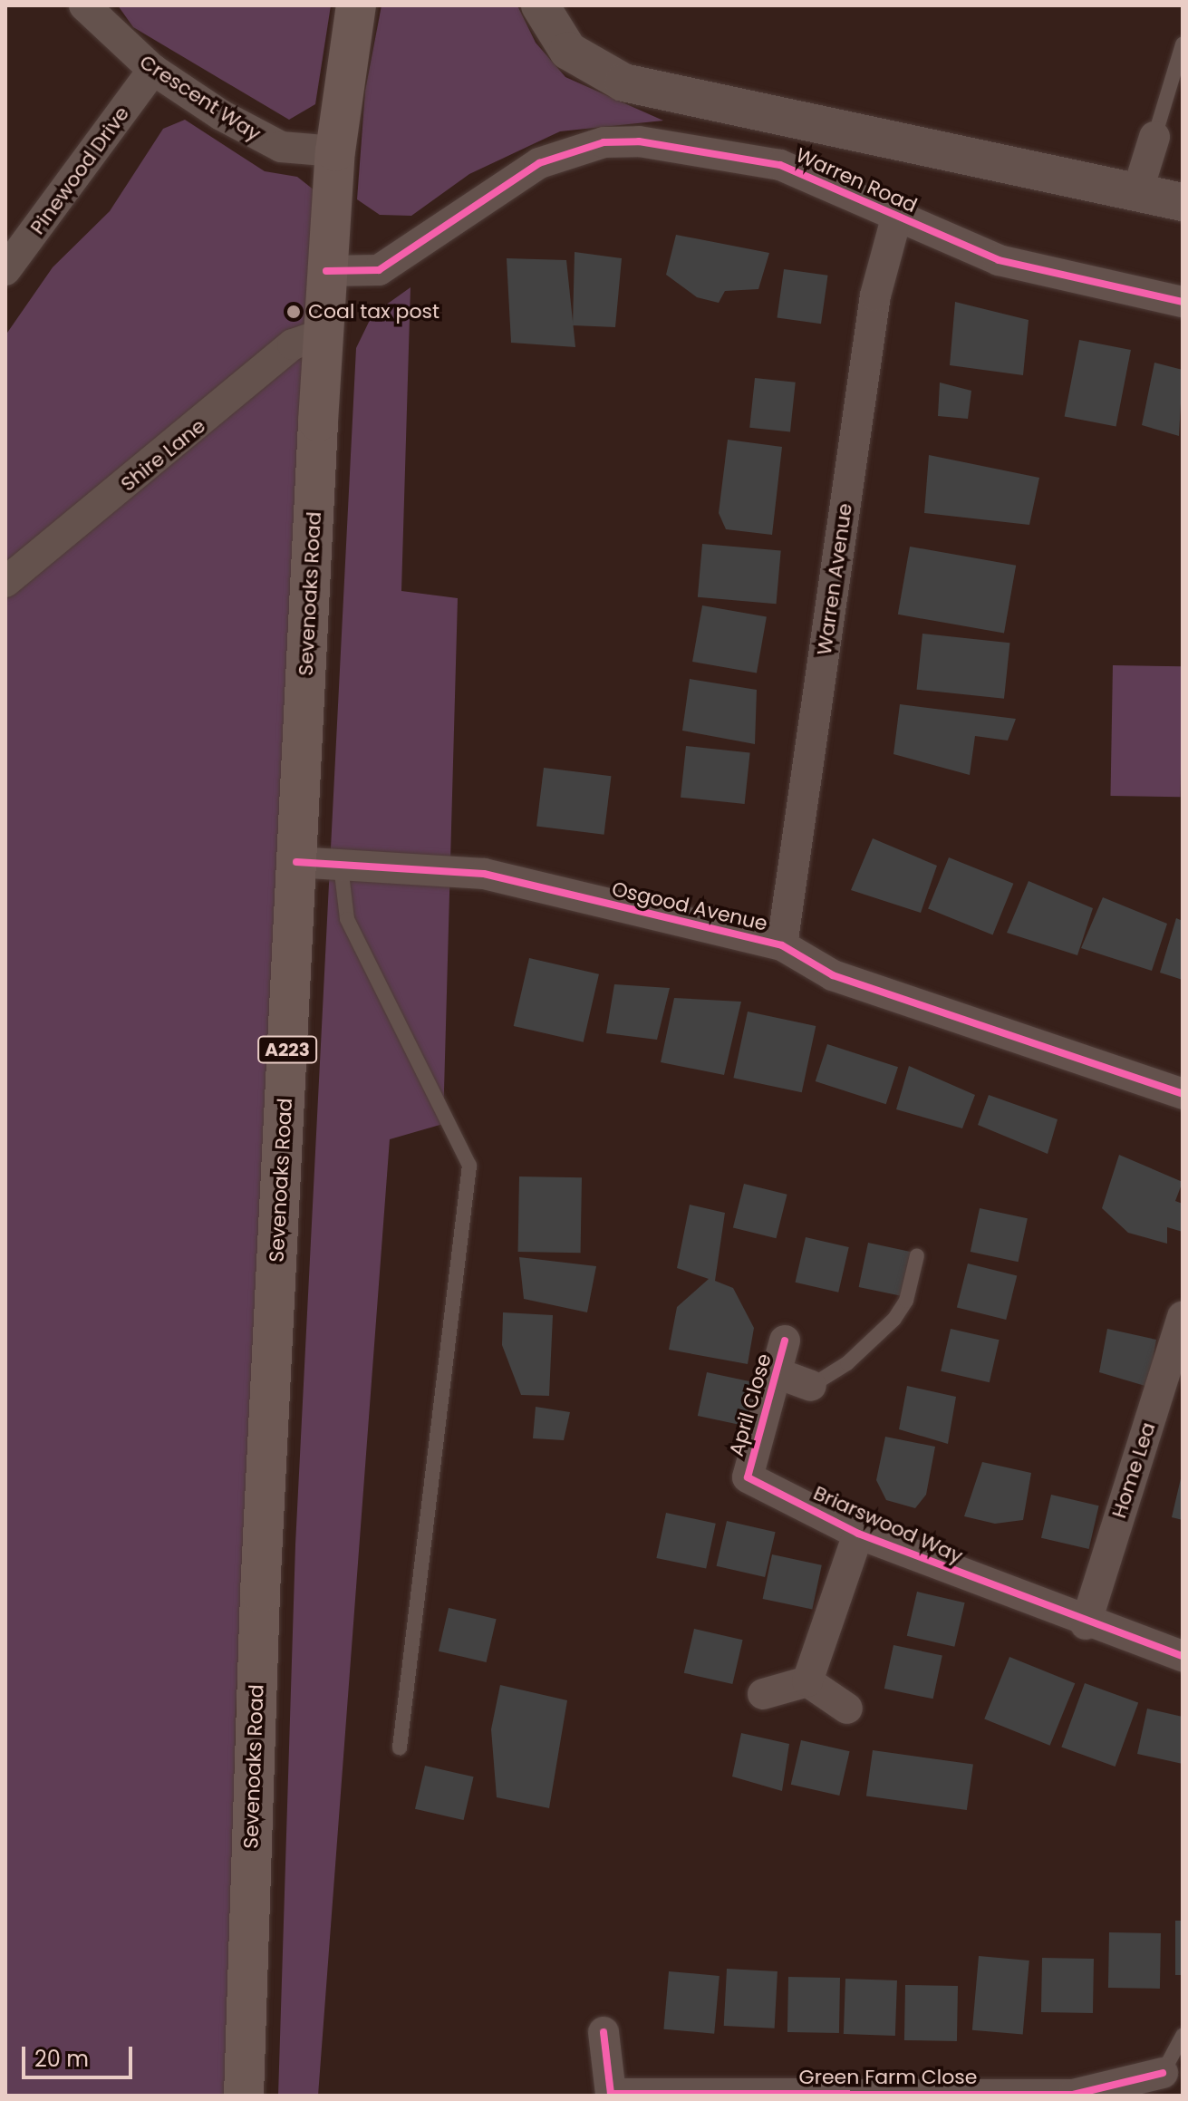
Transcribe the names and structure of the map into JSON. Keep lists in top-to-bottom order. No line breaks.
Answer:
{"streets":{"main road":["Sevenoaks Road","A223"],"street":["Crescent Way","Pinewood Drive","Warren Road","Shire Lane","Warren Avenue","Osgood Avenue","April Close","Home Lea","Briarswood Way","Green Farm Close"]},"crossings":[["Crescent Way","Pinewood Drive"],["Crescent Way","Sevenoaks Road"],["Warren Road","Warren Avenue"],["Warren Road","Sevenoaks Road"],["Shire Lane","Sevenoaks Road"],["Warren Avenue","Osgood Avenue"],["Sevenoaks Road","Osgood Avenue"],["April Close","Briarswood Way"],["Home Lea","Briarswood Way"]],"places":["Coal tax post"],"scale_bar":"20 m"}
